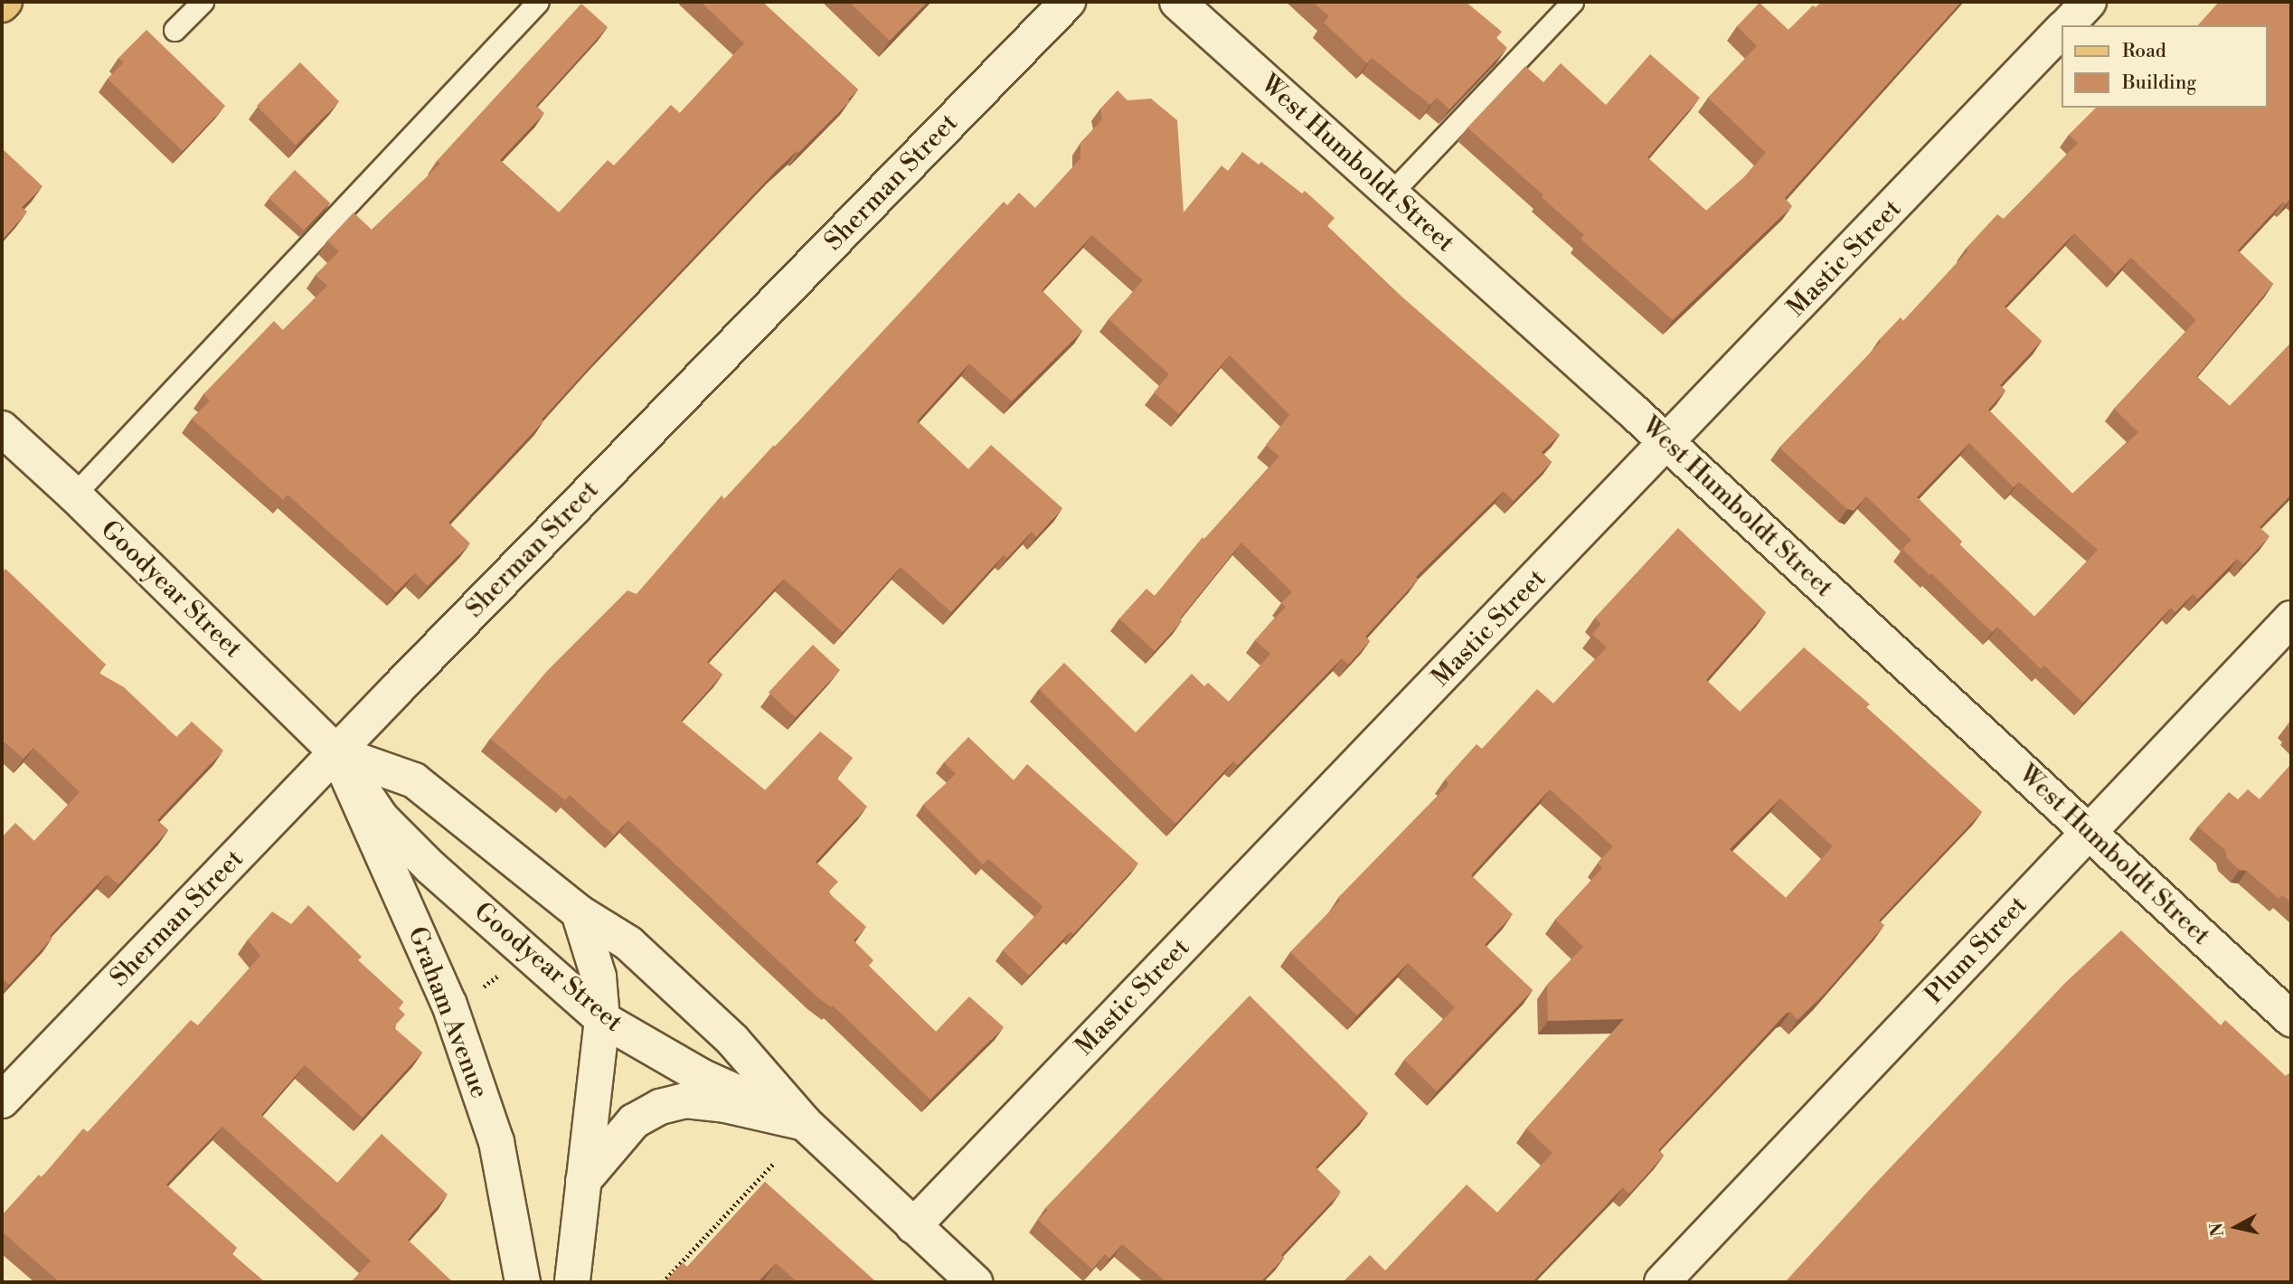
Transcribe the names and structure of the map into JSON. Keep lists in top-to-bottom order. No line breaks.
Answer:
{"streets":{"street":["West Humboldt Street","Sherman Street","Mastic Street","Goodyear Street","Plum Street","Graham Avenue"]},"crossings":[["West Humboldt Street","Mastic Street"],["West Humboldt Street","Plum Street"],["Sherman Street","Goodyear Street"],["Sherman Street","Graham Avenue"],["Mastic Street","Goodyear Street"],["Goodyear Street","Graham Avenue"]],"legend":["Road","Building"],"north":"left"}
